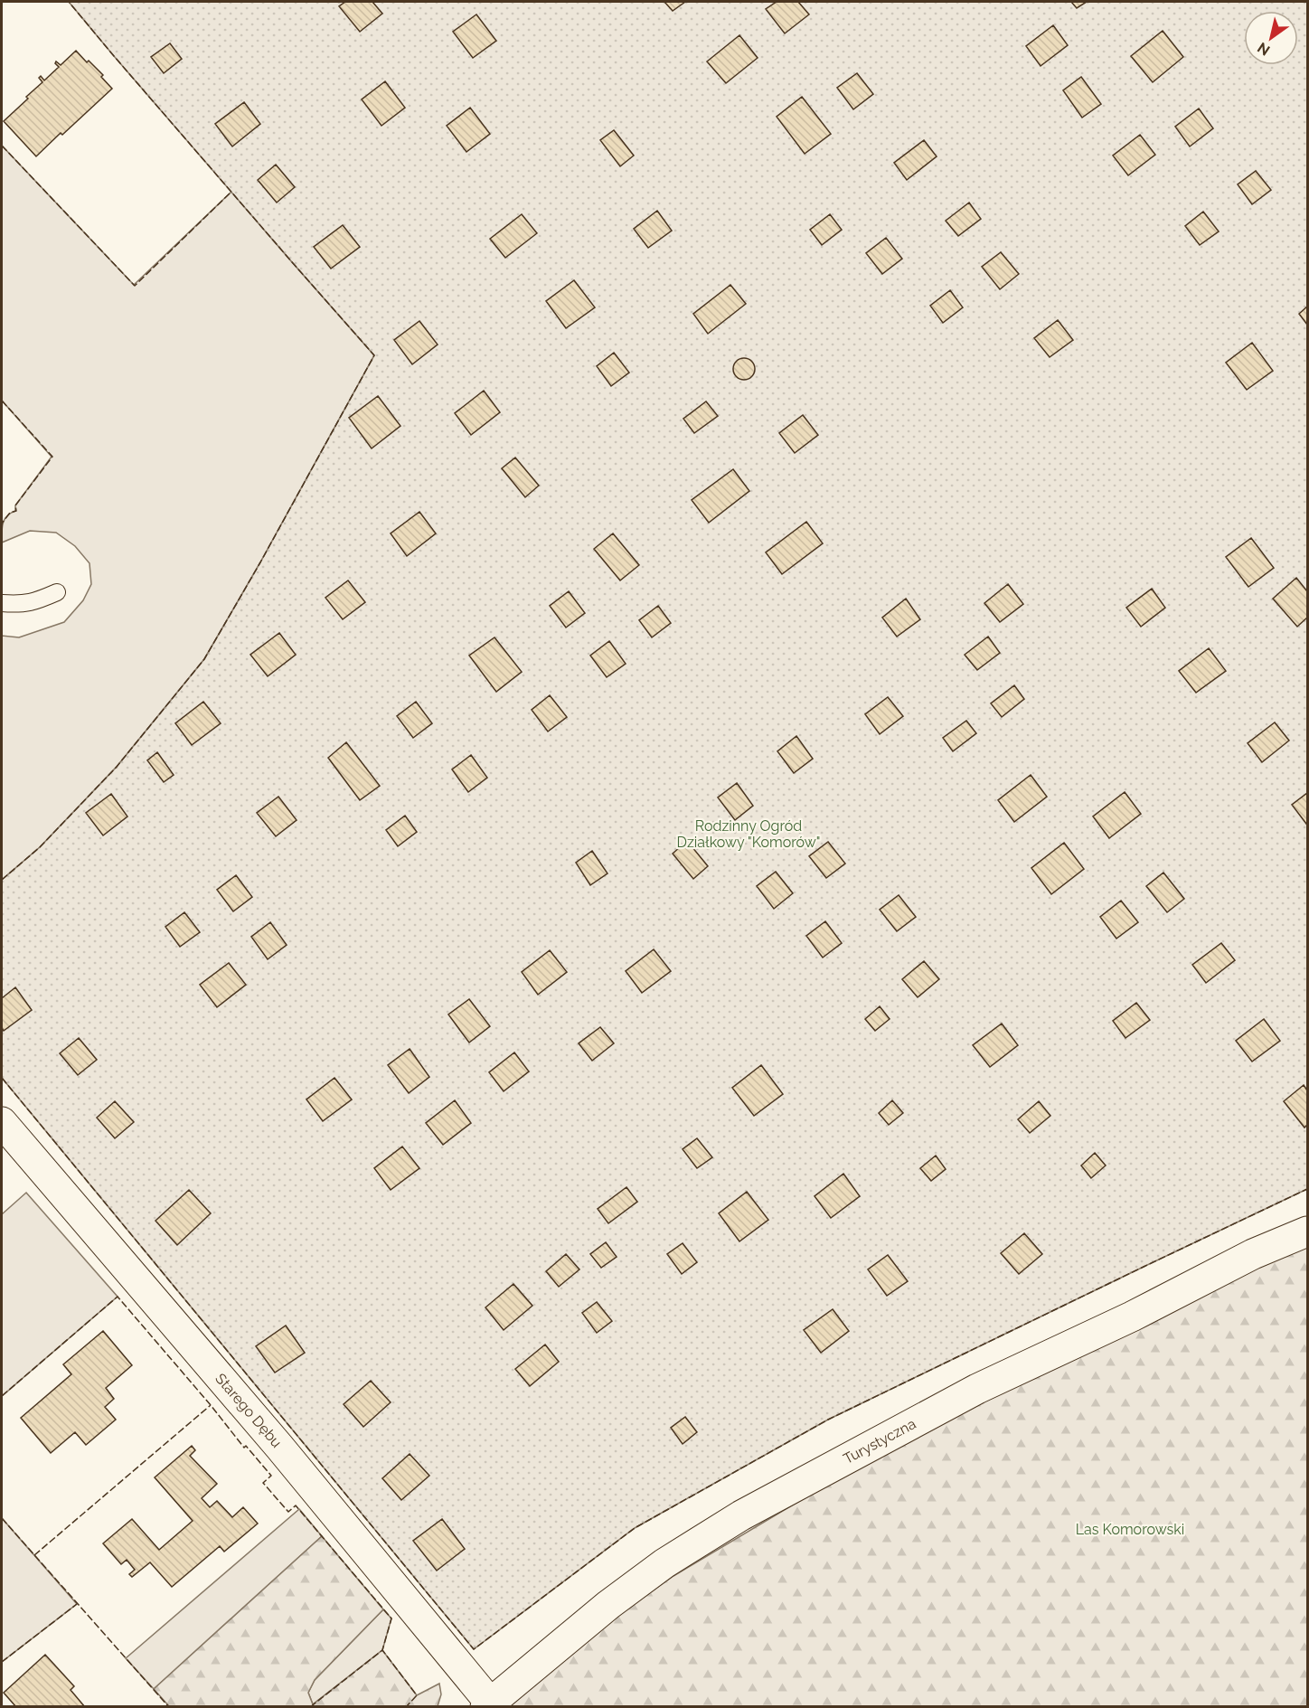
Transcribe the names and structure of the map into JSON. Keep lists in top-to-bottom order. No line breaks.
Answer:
{"streets":{"street":["Starego Dębu","Turystyczna"]},"crossings":[["Starego Dębu","Turystyczna"]],"parks":["Rodzinny Ogród Działkowy \"Komorów\"","Las Komorowski"],"north":"bottom left"}
